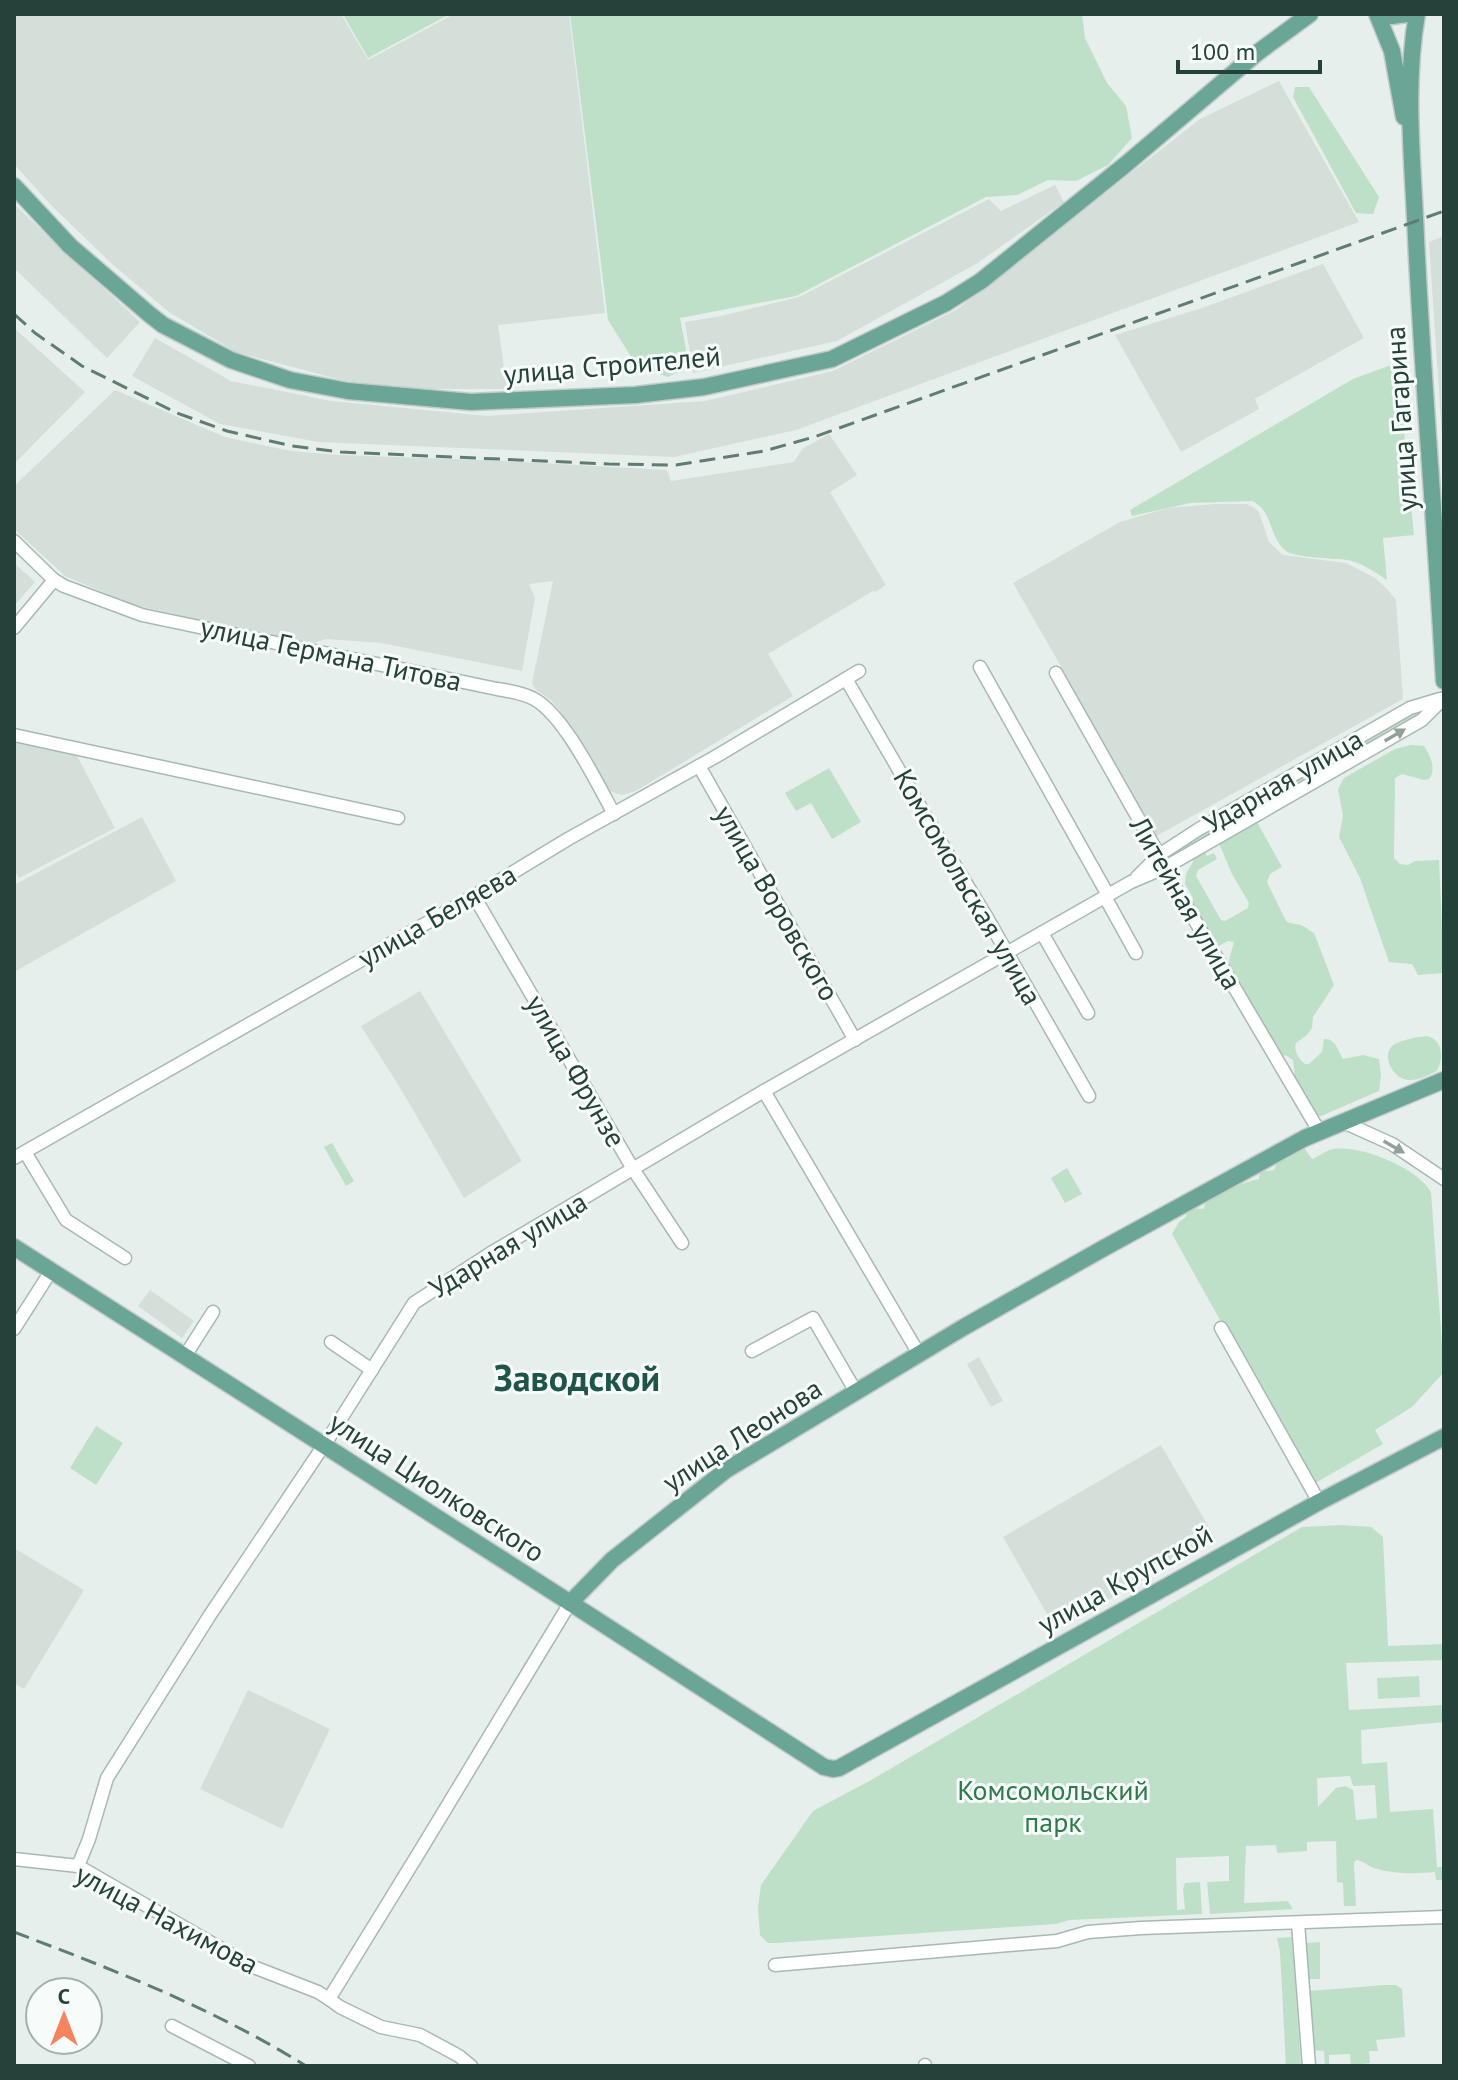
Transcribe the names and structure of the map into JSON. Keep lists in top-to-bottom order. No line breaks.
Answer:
{"streets":{"main road":["улица Строителей","улица Гагарина","улица Леонова","улица Циолковского","улица Крупской"],"street":["улица Германа Титова","Ударная улица","Комсомольская улица","улица Воровского","Литейная улица","улица Беляева","улица Фрунзе","улица Нахимова"]},"crossings":[["улица Германа Титова","улица Беляева"],["Ударная улица","Комсомольская улица"],["Ударная улица","улица Воровского"],["Ударная улица","Литейная улица"],["Ударная улица","улица Фрунзе"],["Ударная улица","улица Циолковского"],["Ударная улица","улица Нахимова"],["Комсомольская улица","улица Беляева"],["улица Воровского","улица Беляева"],["Литейная улица","улица Леонова"],["улица Беляева","улица Фрунзе"],["улица Леонова","улица Циолковского"],["улица Леонова","улица Нахимова"],["улица Циолковского","улица Крупской"]],"districts":["Заводской"],"parks":["Комсомольский парк"],"scale_bar":"100 m","north":"top"}
